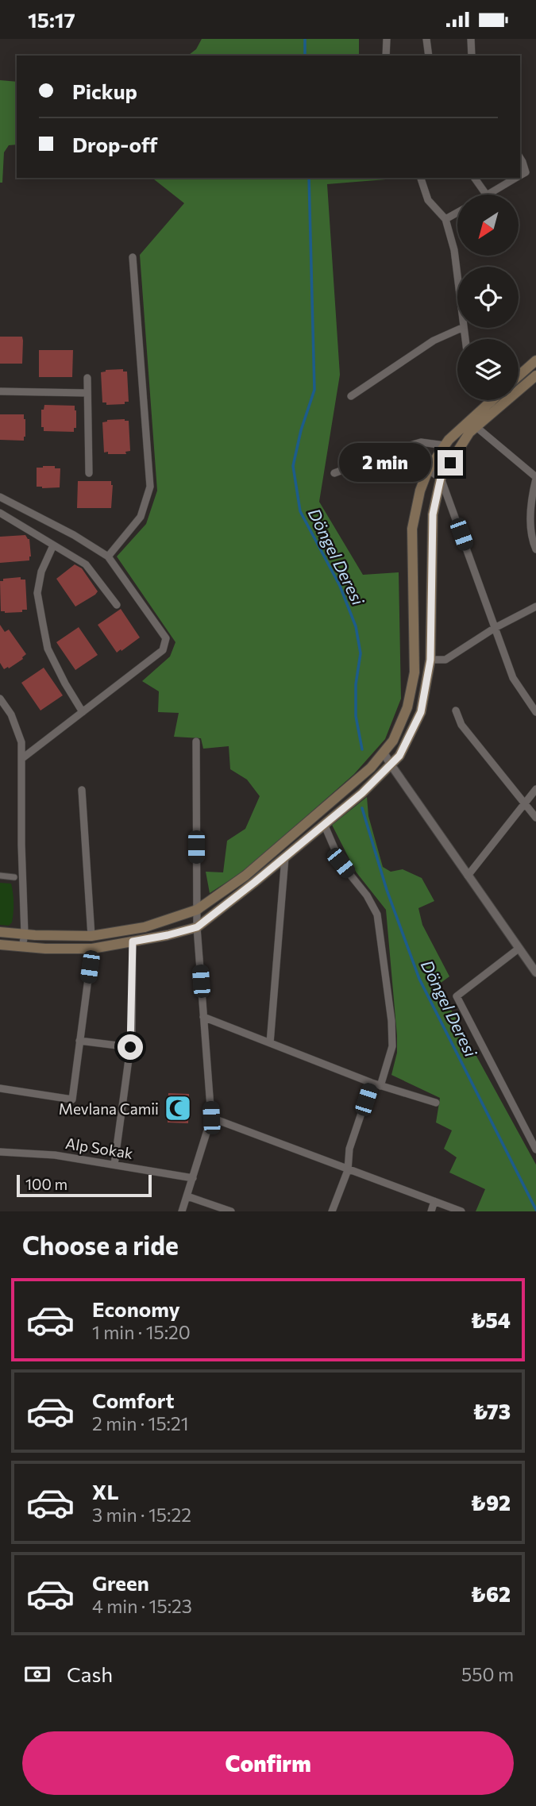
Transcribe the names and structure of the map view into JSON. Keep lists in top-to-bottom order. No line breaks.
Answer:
{"streets":{"street":["Alp Sokak"]},"water":["Döngel Deresi"],"places":{"mosque":["Mevlana Camii"]},"scale_bar":"100 m","north":"bottom left","page":{"status":"15:17","banner":["Pickup","Drop-off"],"bubble":"2 min","scale":"100 m","heading":"Choose a ride","list":[{"name":"Economy","note":"1 min · 15:20","value":"₺54"},{"name":"Comfort","note":"2 min · 15:21","value":"₺73"},{"name":"XL","note":"3 min · 15:22","value":"₺92"},{"name":"Green","note":"4 min · 15:23","value":"₺62"}],"pay":["Cash","550 m"],"buttons":"Confirm"}}
